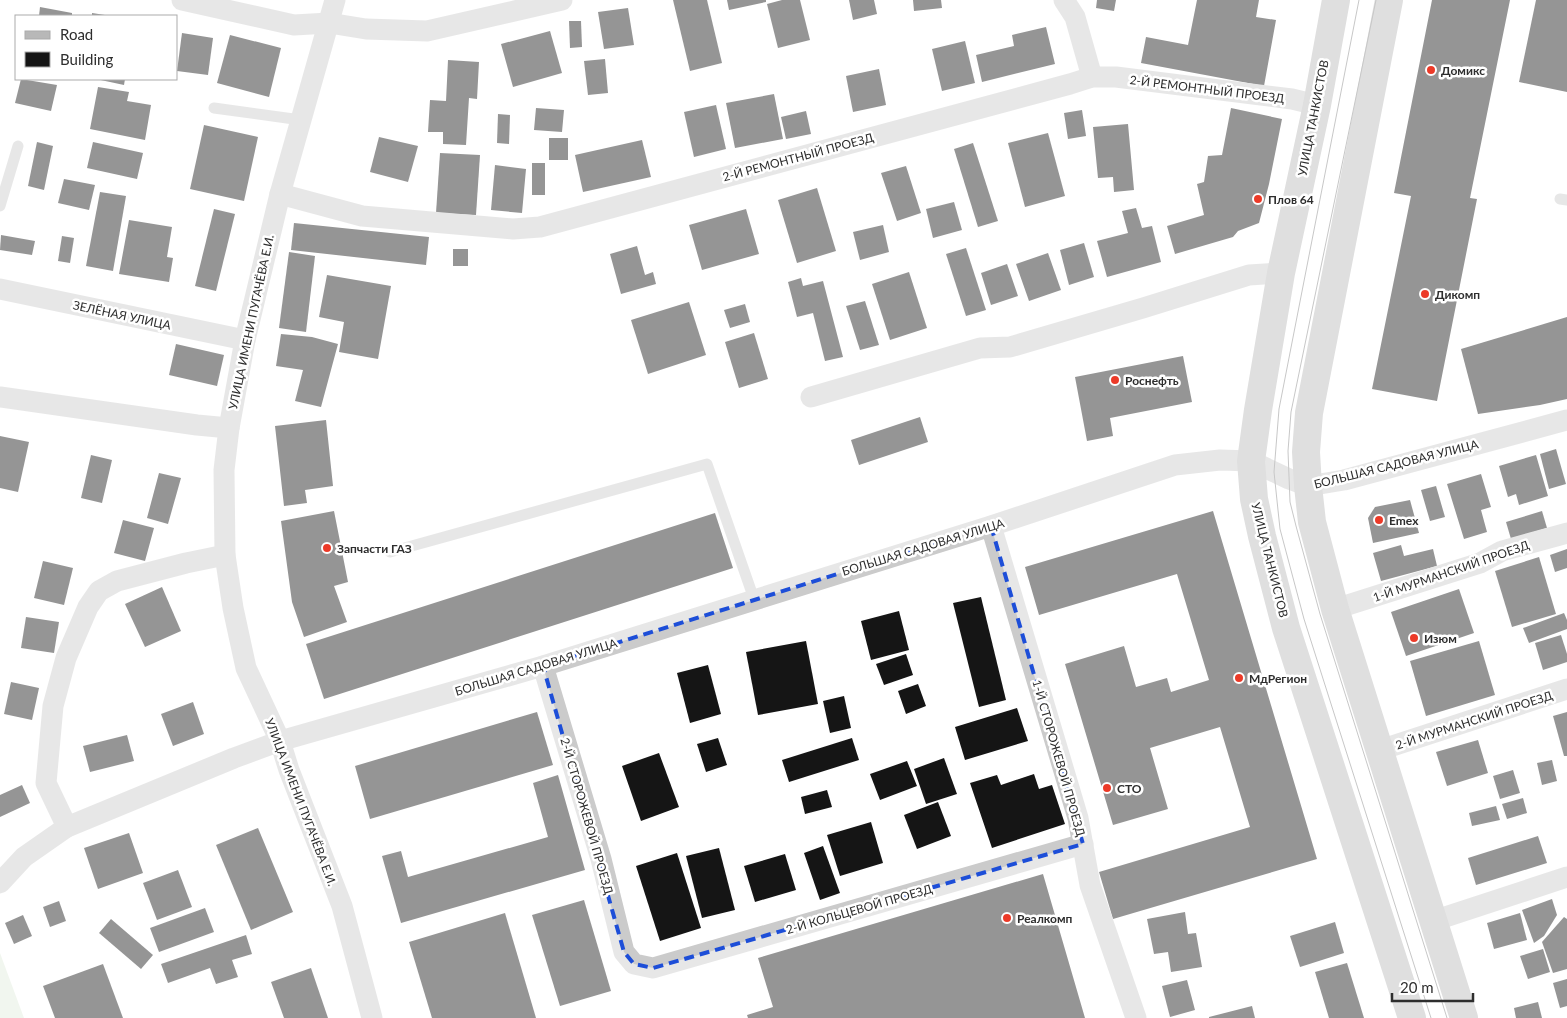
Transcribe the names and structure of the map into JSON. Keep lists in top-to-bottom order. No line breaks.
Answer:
{"streets":{"main road":["УЛИЦА ТАНКИСТОВ"],"street":["2-Й РЕМОНТНЫЙ ПРОЕЗД","ЗЕЛЁНАЯ УЛИЦА","УЛИЦА ИМЕНИ ПУГАЧЁВА Е.И.","БОЛЬШАЯ САДОВАЯ УЛИЦА","1-Й МУРМАНСКИЙ ПРОЕЗД","2-Й МУРМАНСКИЙ ПРОЕЗД","1-Й СТОРОЖЕВОЙ ПРОЕЗД","2-Й СТОРОЖЕВОЙ ПРОЕЗД","2-Й КОЛЬЦЕВОЙ ПРОЕЗД"]},"crossings":[["2-Й РЕМОНТНЫЙ ПРОЕЗД","УЛИЦА ТАНКИСТОВ"],["2-Й РЕМОНТНЫЙ ПРОЕЗД","УЛИЦА ИМЕНИ ПУГАЧЁВА Е.И."],["УЛИЦА ТАНКИСТОВ","БОЛЬШАЯ САДОВАЯ УЛИЦА"],["ЗЕЛЁНАЯ УЛИЦА","УЛИЦА ИМЕНИ ПУГАЧЁВА Е.И."],["УЛИЦА ИМЕНИ ПУГАЧЁВА Е.И.","БОЛЬШАЯ САДОВАЯ УЛИЦА"],["БОЛЬШАЯ САДОВАЯ УЛИЦА","1-Й СТОРОЖЕВОЙ ПРОЕЗД"],["БОЛЬШАЯ САДОВАЯ УЛИЦА","2-Й СТОРОЖЕВОЙ ПРОЕЗД"],["1-Й СТОРОЖЕВОЙ ПРОЕЗД","2-Й КОЛЬЦЕВОЙ ПРОЕЗД"],["2-Й СТОРОЖЕВОЙ ПРОЕЗД","2-Й КОЛЬЦЕВОЙ ПРОЕЗД"]],"places":["Домикс","Плов 64","Дикомп","Роснефть","Emex","Запчасти ГАЗ","Изюм","МдРегион","СТО","Реалкомп"],"legend":["Road","Building"],"scale_bar":"20 m"}
